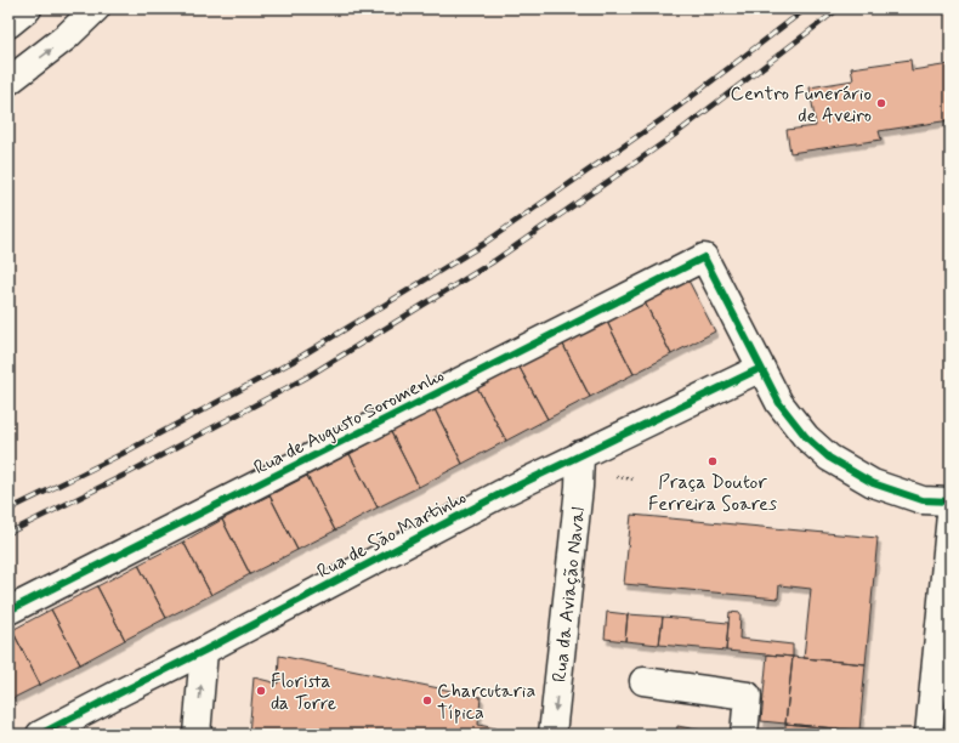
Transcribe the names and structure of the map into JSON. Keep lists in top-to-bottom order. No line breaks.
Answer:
{"streets":{"street":["Rua de Augusto Soromenho","Rua de São Martinho","Rua da Aviação Naval"]},"crossings":[["Rua de Augusto Soromenho","Rua de São Martinho"],["Rua de São Martinho","Rua da Aviação Naval"]],"one_way":["Rua da Aviação Naval"],"places":["Centro Funerário de Aveiro","Praça Doutor Ferreira Soares","Florista da Torre","Charcutaria Típica"]}
